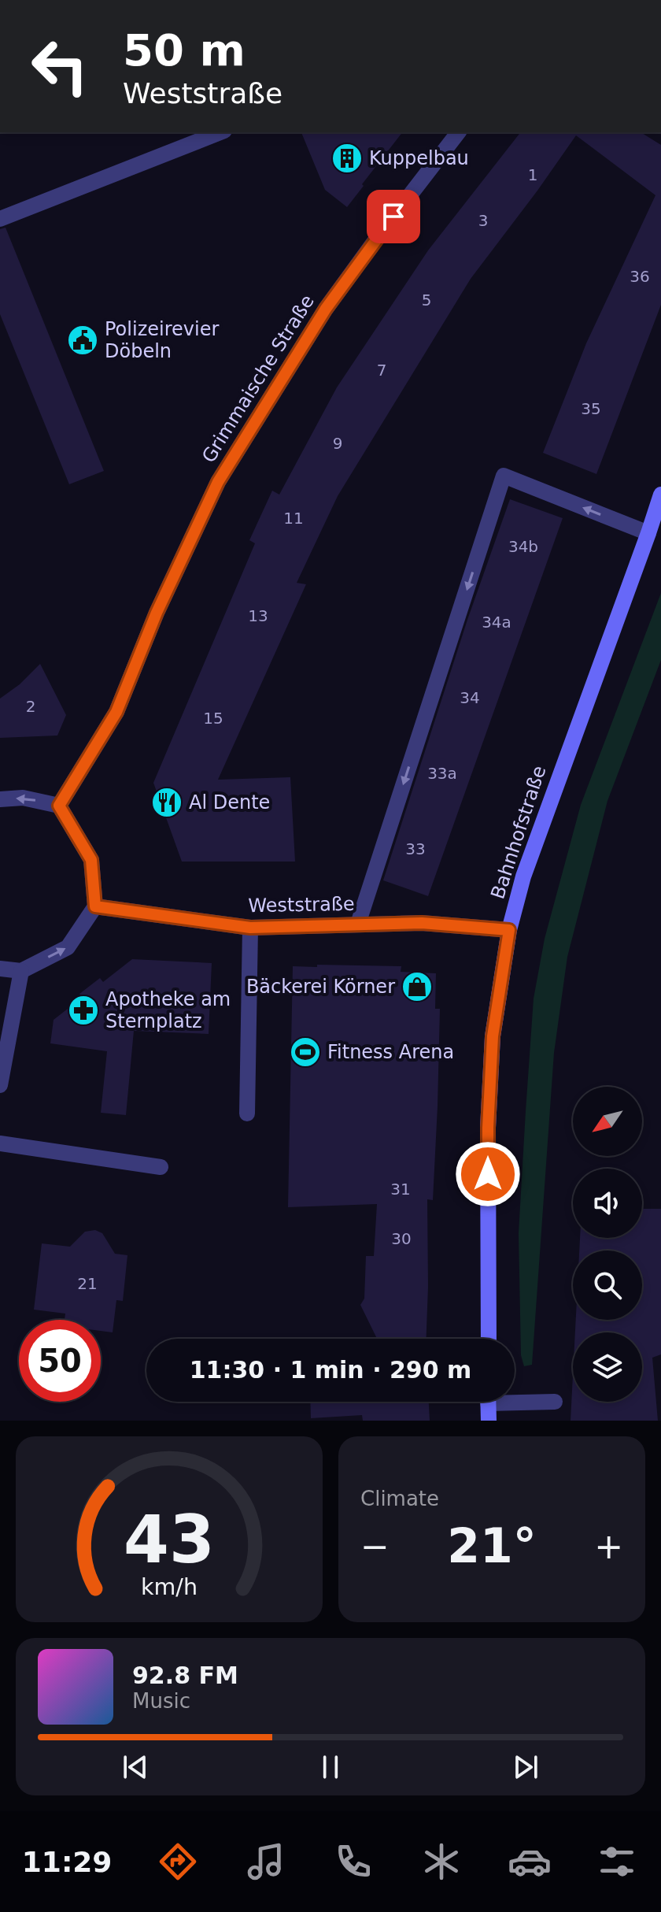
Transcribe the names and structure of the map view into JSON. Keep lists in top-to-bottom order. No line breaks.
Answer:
{"streets":{"main road":["Bahnhofstraße"],"street":["Grimmaische Straße","Weststraße"]},"crossings":[["Bahnhofstraße","Weststraße"]],"places":{"building":["Kuppelbau"],"public building":["Polizeirevier Döbeln"],"restaurant":["Al Dente"],"shop":["Bäckerei Körner"],"pharmacy":["Apotheke am Sternplatz"],"sports":["Fitness Arena"]},"house_numbers":["1","3","36","5","7","35","9","11","34b","13","34a","34","2","15","33a","33","31","30","21"],"north":"bottom left","page":{"turn":["50 m","Weststraße"],"limit":"50","trip":"11:30 · 1 min · 290 m","tile":"Climate","heat":["−","21°","+"],"song":["92.8 FM","Music"],"tabs":"11:29","gauge":["43","km/h"]}}
